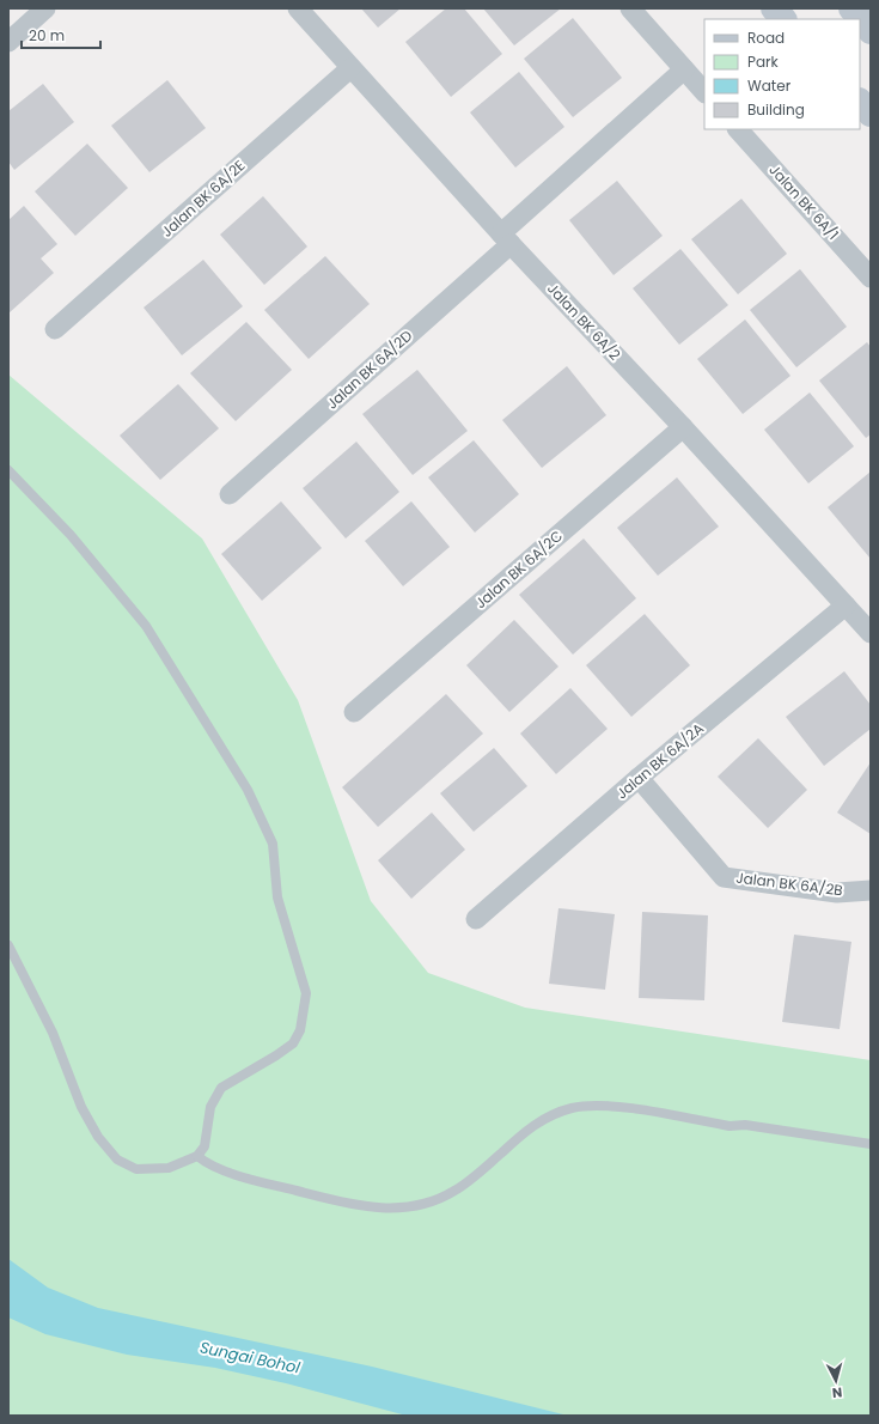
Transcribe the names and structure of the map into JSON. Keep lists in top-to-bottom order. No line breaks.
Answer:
{"streets":{"street":["Jalan BK 6A/2E","Jalan BK 6A/1","Jalan BK 6A/2","Jalan BK 6A/2D","Jalan BK 6A/2C","Jalan BK 6A/2A","Jalan BK 6A/2B"]},"crossings":[["Jalan BK 6A/2E","Jalan BK 6A/2"],["Jalan BK 6A/2","Jalan BK 6A/2D"],["Jalan BK 6A/2","Jalan BK 6A/2C"],["Jalan BK 6A/2","Jalan BK 6A/2A"],["Jalan BK 6A/2A","Jalan BK 6A/2B"]],"water":["Sungai Bohol"],"legend":["Road","Park","Water","Building"],"scale_bar":"20 m","north":"bottom"}
